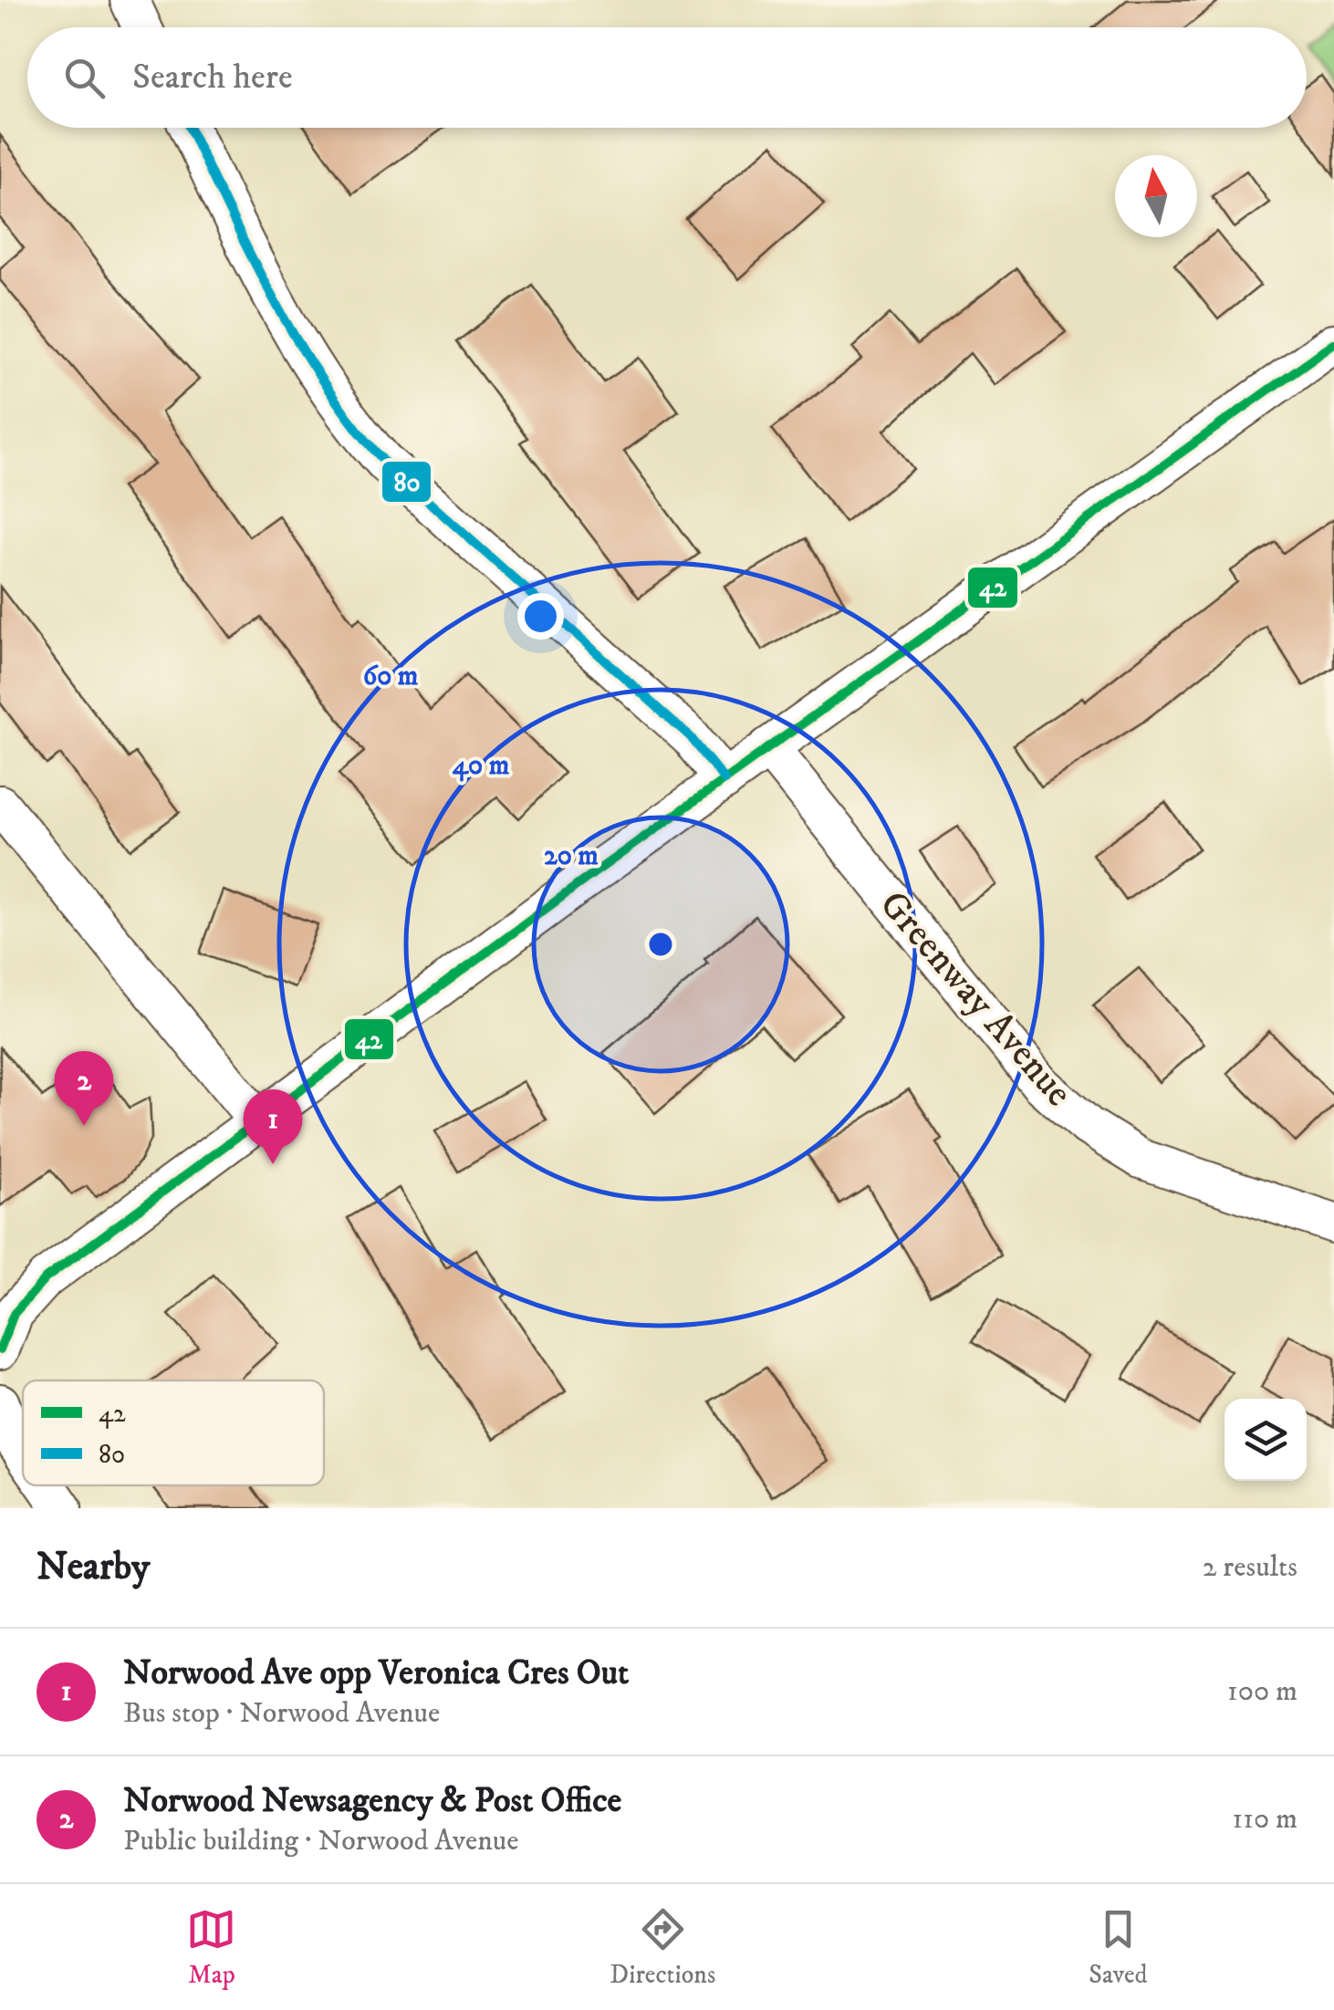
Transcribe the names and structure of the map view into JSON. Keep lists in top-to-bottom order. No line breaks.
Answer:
{"streets":{"street":["Greenway Avenue"]},"lines":["transit line 80","transit line 42"],"legend":["42","80"],"north":"top","page":{"search":"Search here","pins":["2","1"],"heading":["Nearby","2 results"],"list":[{"mark":"1","name":"Norwood Ave opp Veronica Cres Out","note":"Bus stop · Norwood Avenue","value":"100 m"},{"mark":"2","name":"Norwood Newsagency & Post Office","note":"Public building · Norwood Avenue","value":"110 m"}],"nav":["Map","Directions","Saved"]},"rings":["60 m","40 m","20 m"]}
